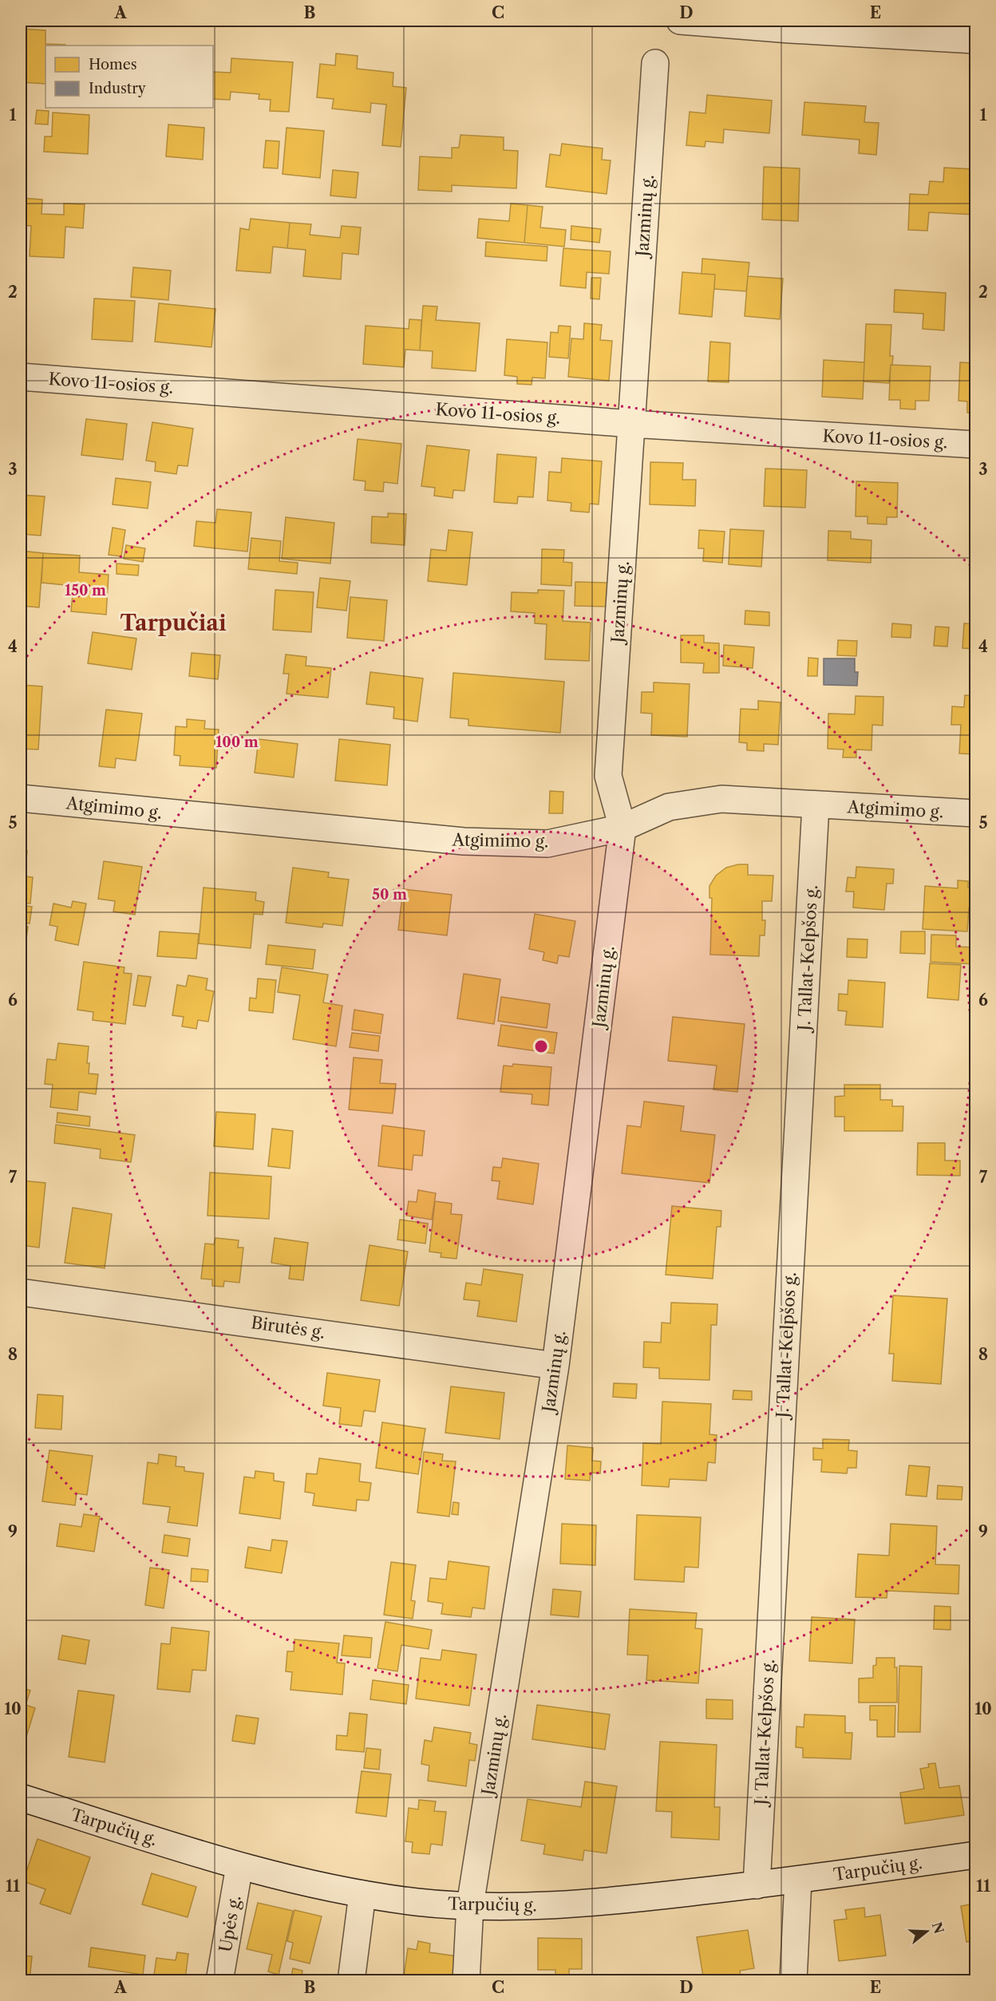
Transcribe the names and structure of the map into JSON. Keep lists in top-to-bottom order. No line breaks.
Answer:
{"streets":{"street":["Jazminų g.","Kovo 11-osios g.","Atgimimo g.","J. Tallat-Kelpšos g.","Birutės g.","Tarpučių g.","Upės g."]},"crossings":[["Jazminų g.","Kovo 11-osios g."],["Jazminų g.","Atgimimo g."],["Jazminų g.","Birutės g."],["Jazminų g.","Tarpučių g."],["Atgimimo g.","J. Tallat-Kelpšos g."],["J. Tallat-Kelpšos g.","Tarpučių g."],["Tarpučių g.","Upės g."]],"districts":["Tarpučiai"],"legend":["Homes","Industry"],"north":"right","grid":{"columns":["A","B","C","D","E"],"rows":["1","2","3","4","5","6","7","8","9","10","11"]},"rings":["150 m","100 m","50 m"]}
